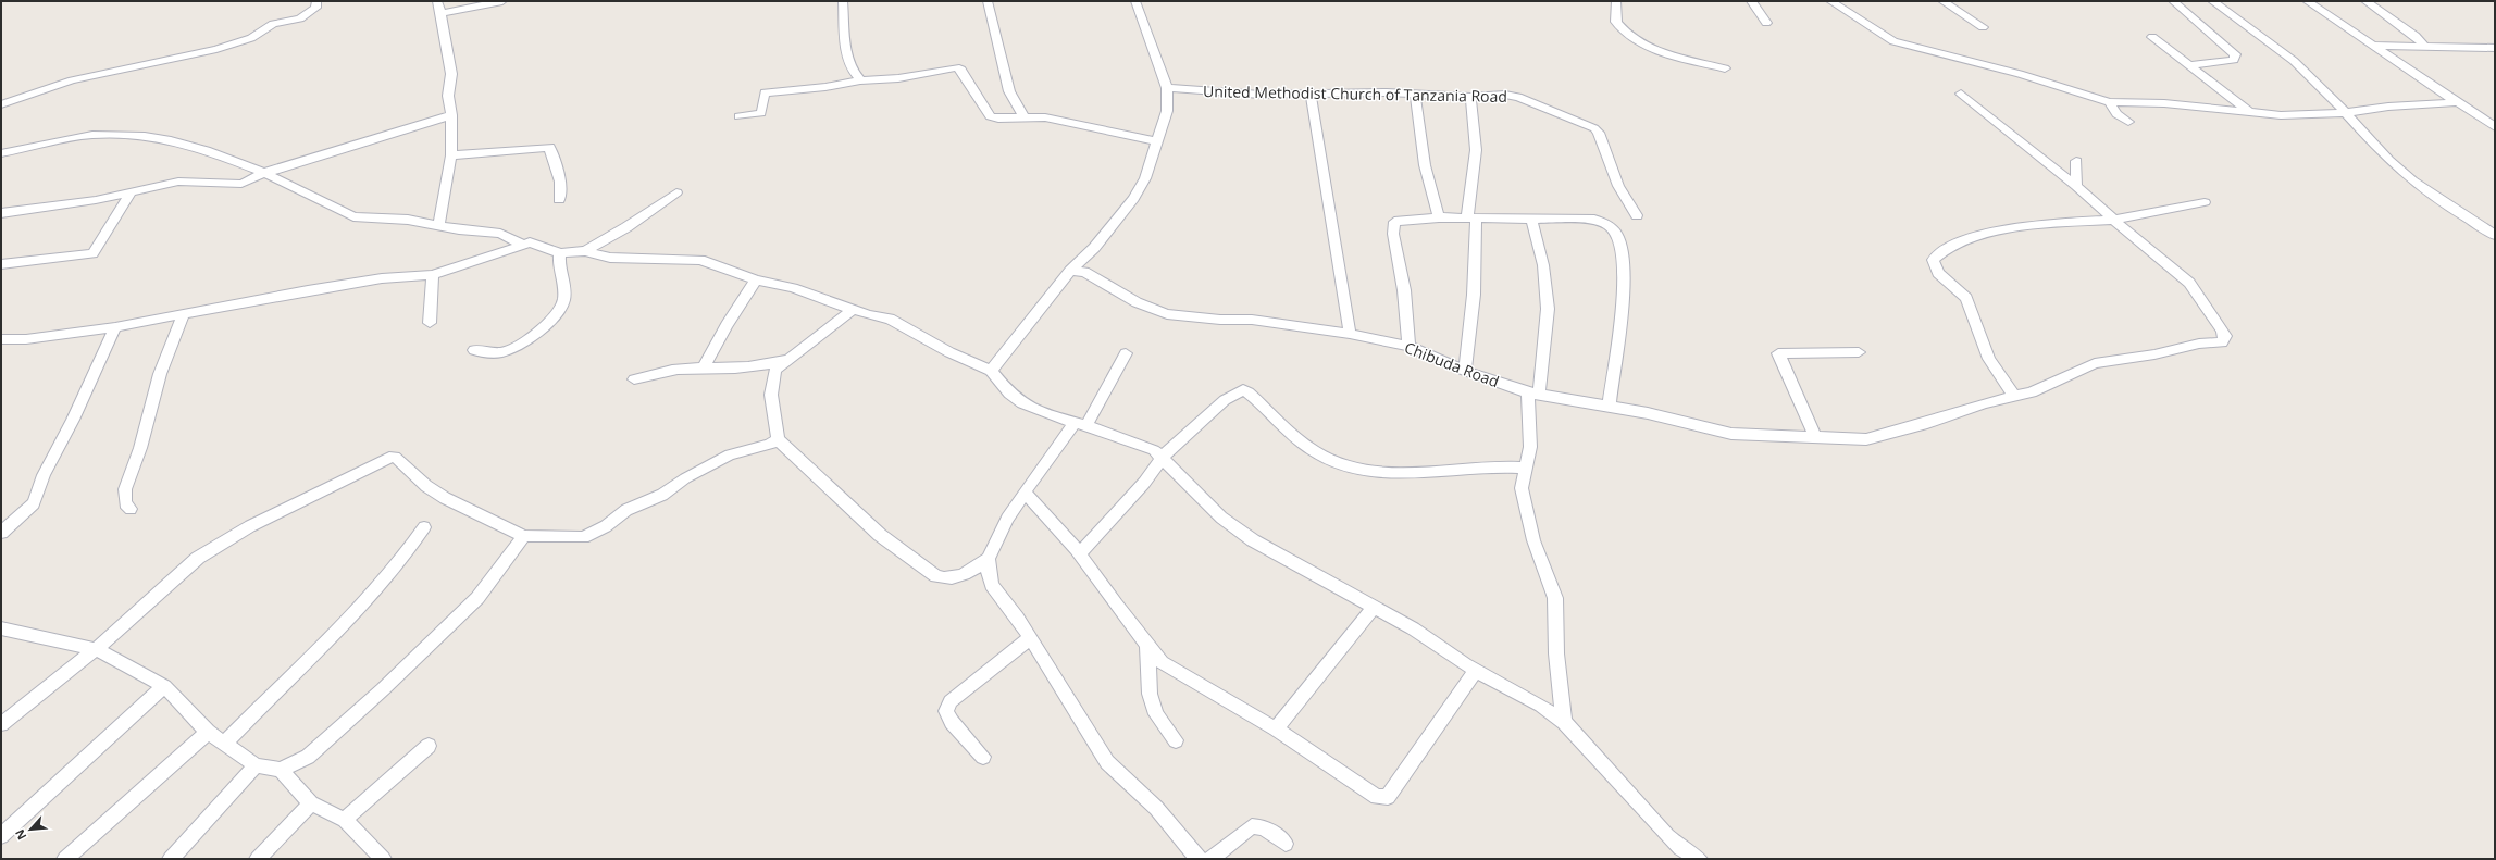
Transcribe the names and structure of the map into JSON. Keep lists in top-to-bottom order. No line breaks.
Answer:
{"streets":{"street":["United Methodist Church of Tanzania Road","Chibuda Road"]},"north":"bottom left"}
